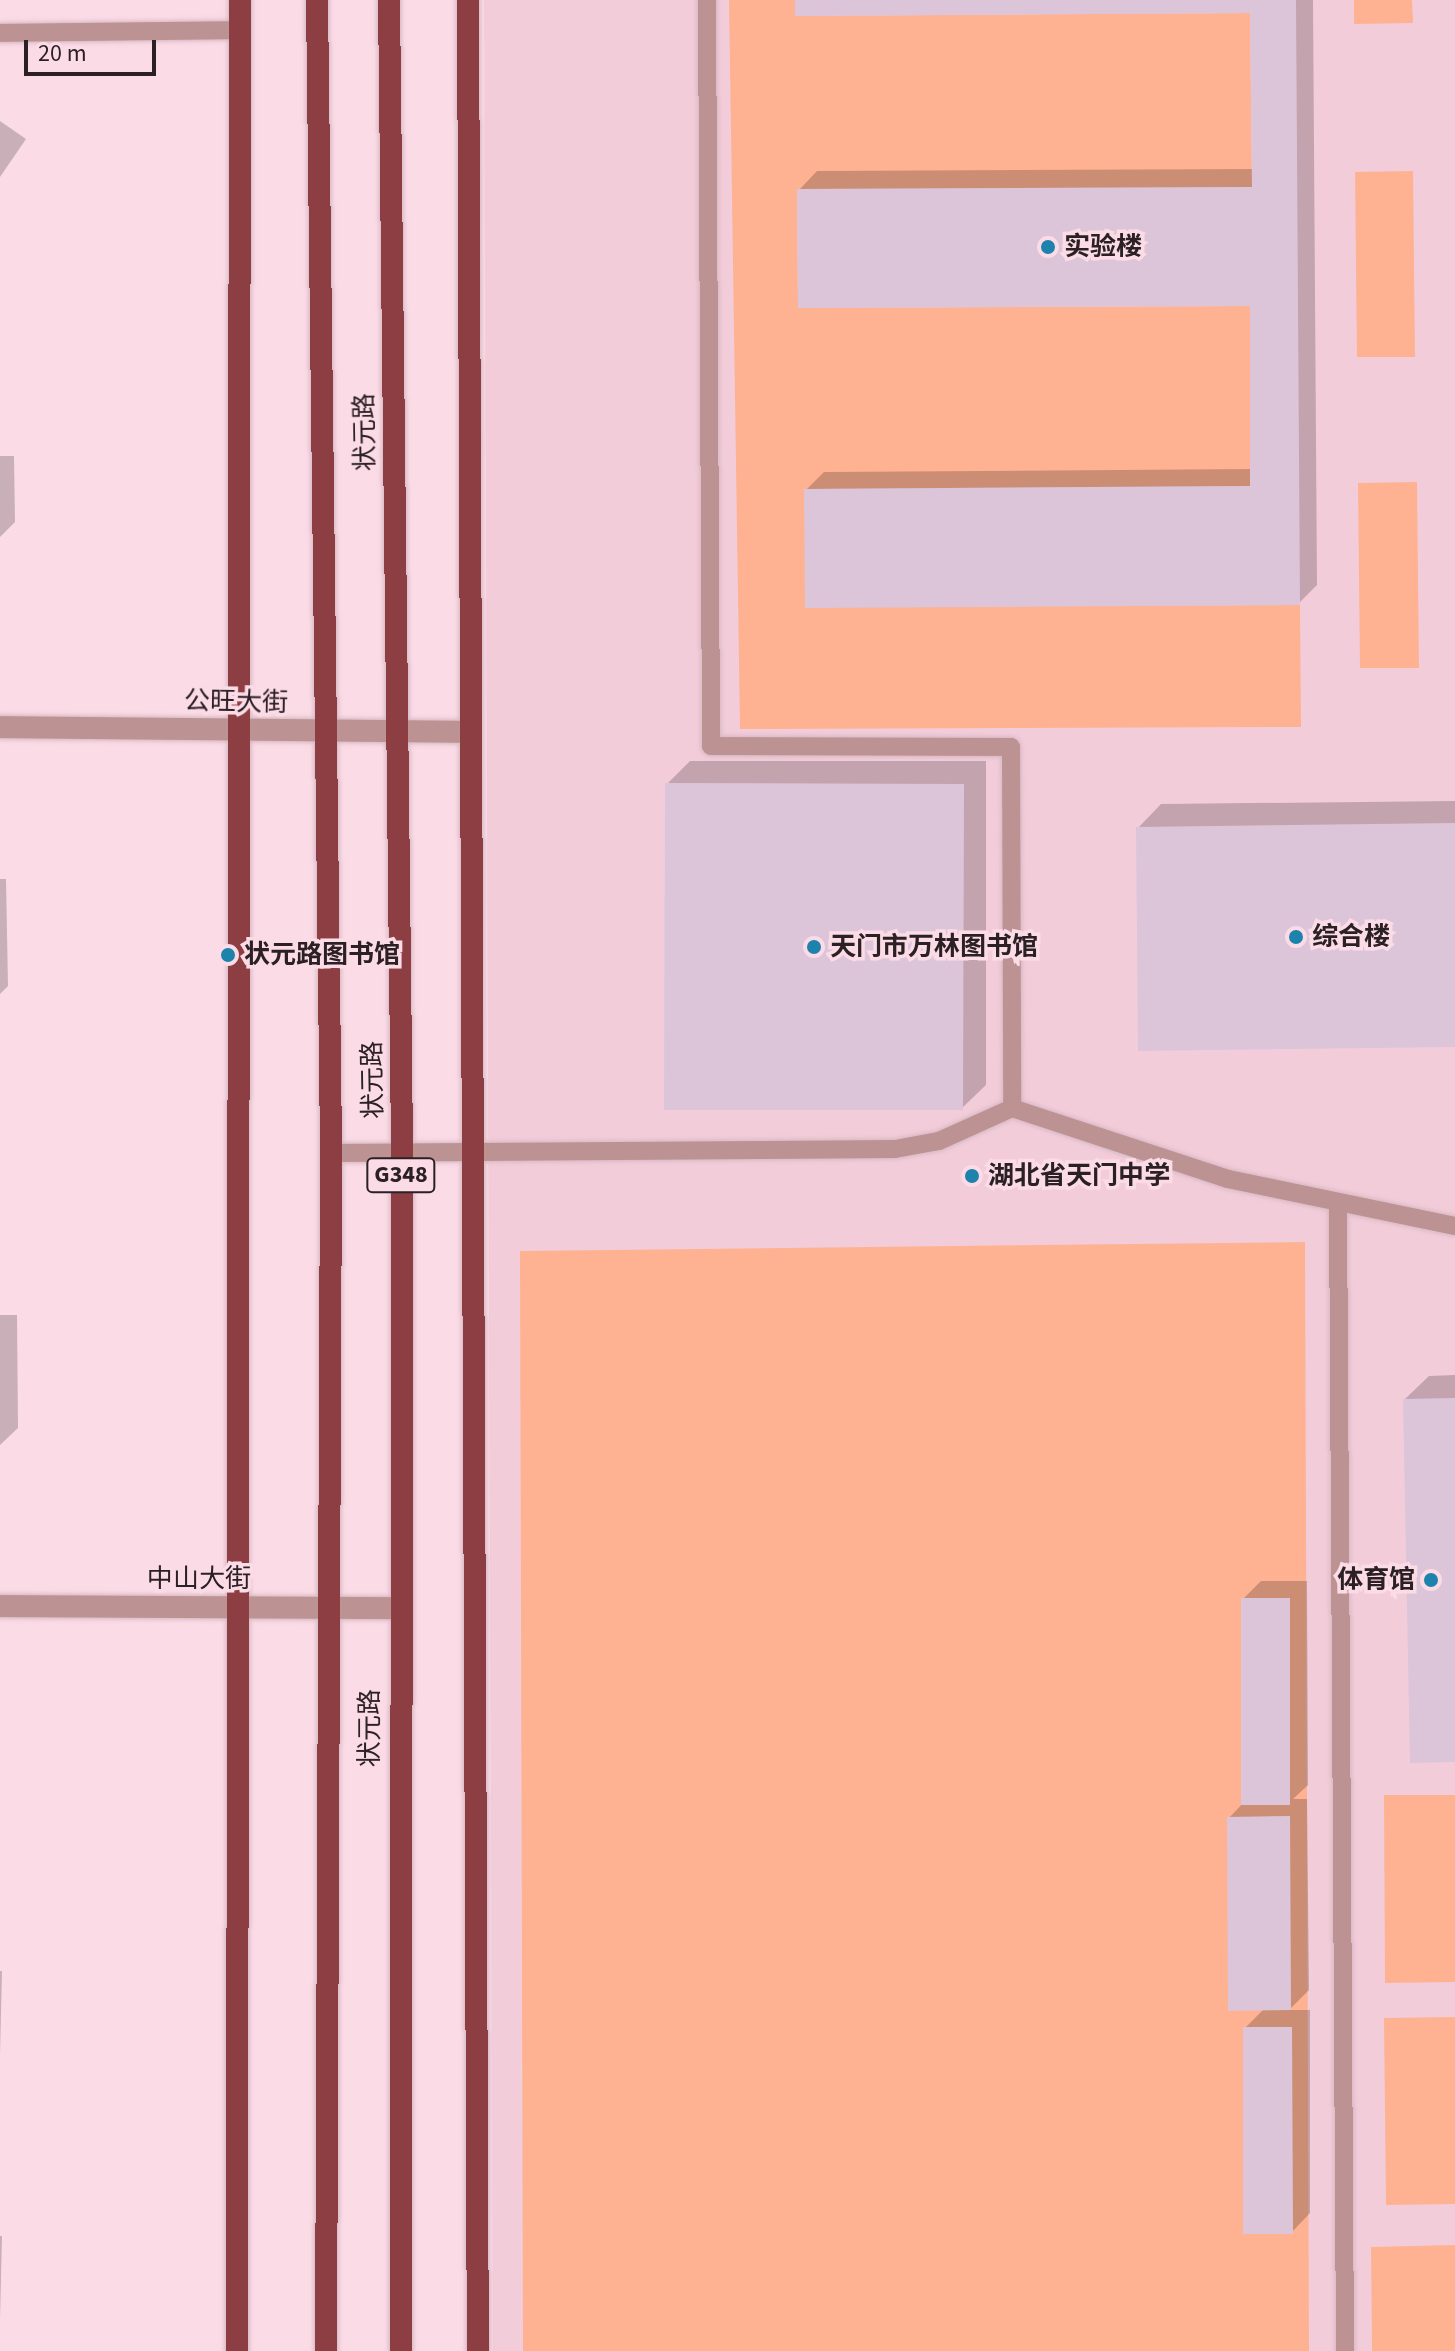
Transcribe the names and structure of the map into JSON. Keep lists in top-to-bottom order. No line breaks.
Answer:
{"streets":{"highway":["状元路","G348"],"street":["公旺大街","中山大街"]},"crossings":[["状元路","公旺大街"],["状元路","中山大街"]],"places":["实验楼","综合楼","天门市万林图书馆","状元路图书馆","湖北省天门中学","体育馆"],"scale_bar":"20 m"}
